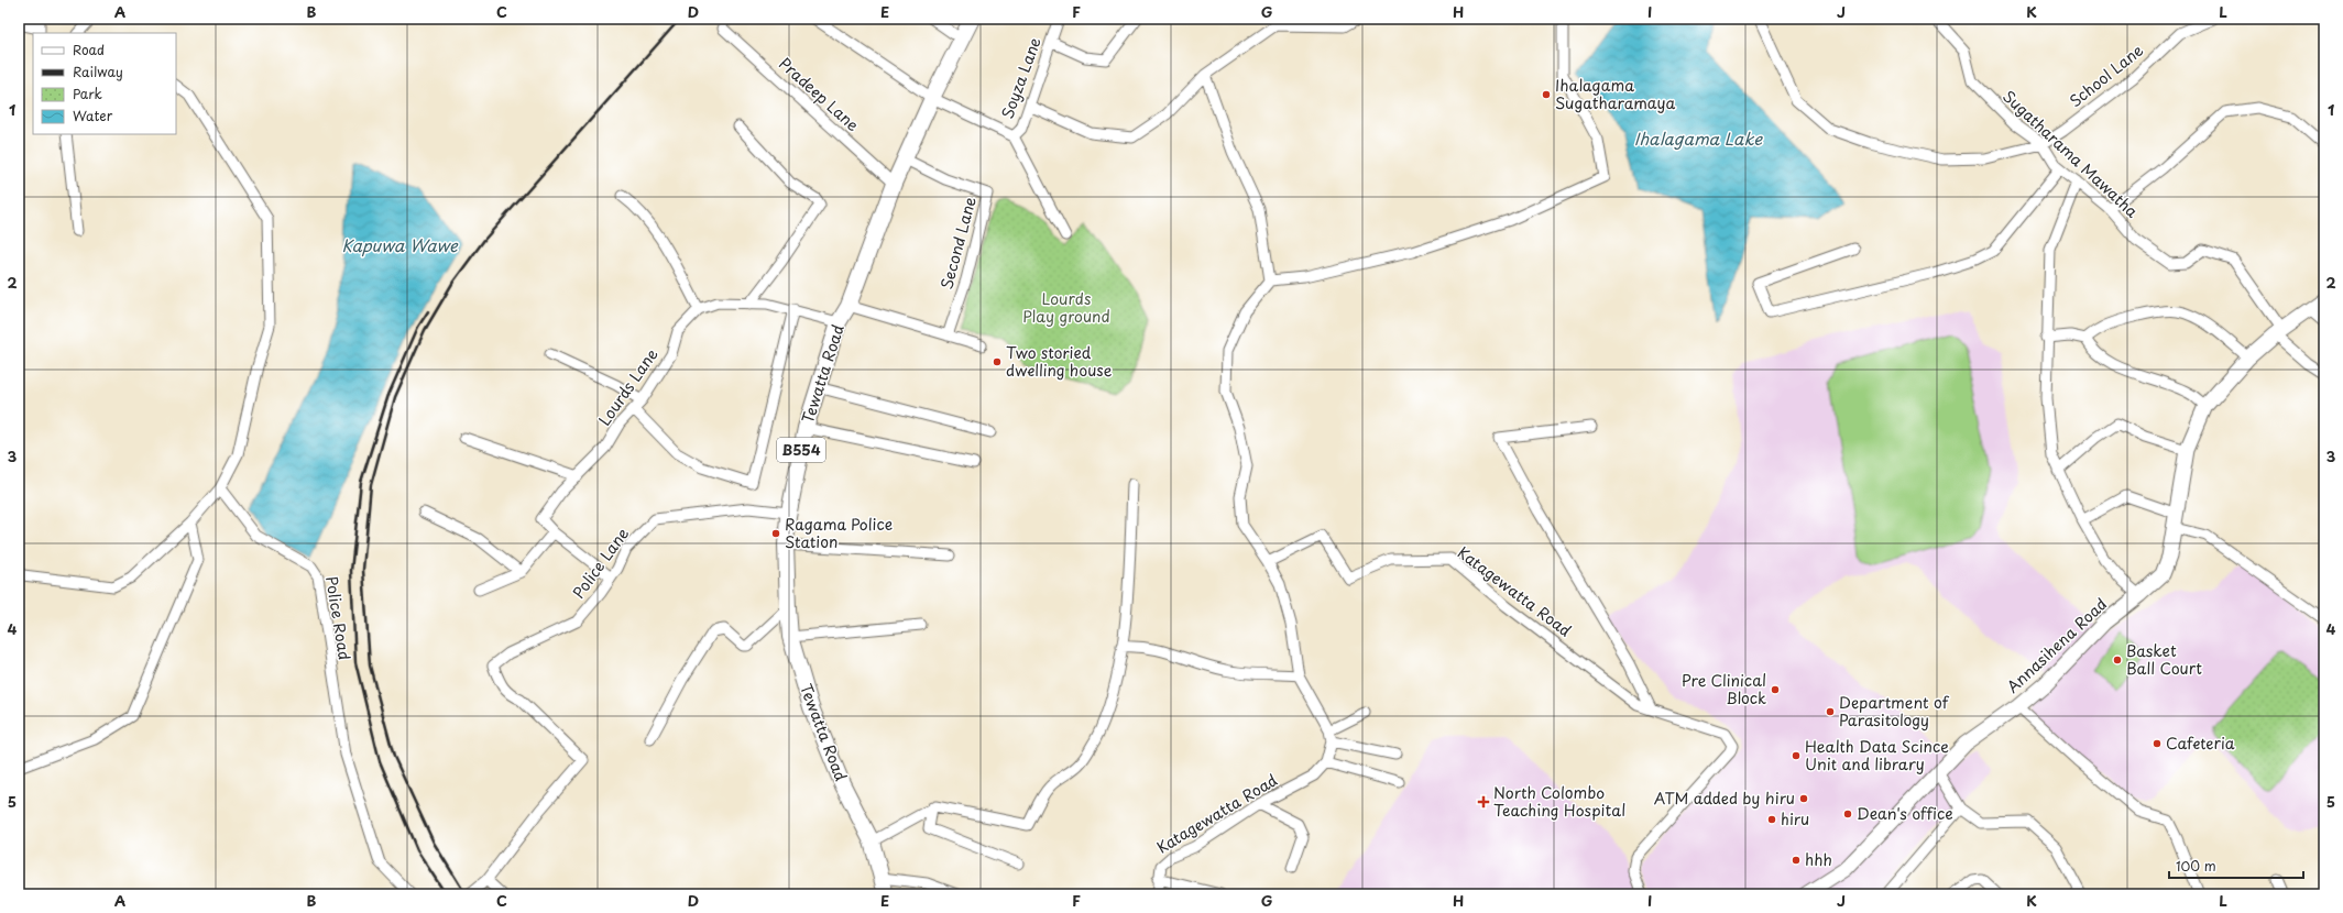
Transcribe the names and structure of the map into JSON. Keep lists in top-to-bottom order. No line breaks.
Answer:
{"streets":{"main road":["Tewatta Road","B554"],"street":["School Lane","Soyza Lane","Pradeep Lane","Sugatharama Mawatha","Second Lane","Lourds Lane","Police Lane","Katagewatta Road","Police Road","Annasihena Road"]},"crossings":[["School Lane","Sugatharama Mawatha"],["Soyza Lane","Tewatta Road"],["Pradeep Lane","Tewatta Road"],["Sugatharama Mawatha","Annasihena Road"],["Second Lane","Tewatta Road"],["Tewatta Road","Police Lane"],["Lourds Lane","Police Lane"]],"water":["Ihalagama Lake","Kapuwa Wawe"],"parks":["Lourds Play ground"],"places":{"other":["Ihalagama Sugatharamaya","Two storied dwelling house","Ragama Police Station","Basket Ball Court","Pre Clinical Block","Department of Parasitology","Cafeteria","Health Data Scince Unit and library","ATM added by hiru","Dean's office","hiru","hhh"],"health":["North Colombo Teaching Hospital"]},"legend":["Road","Railway","Park","Water"],"scale_bar":"100 m","grid":{"columns":["A","B","C","D","E","F","G","H","I","J","K","L"],"rows":["1","2","3","4","5"]}}
